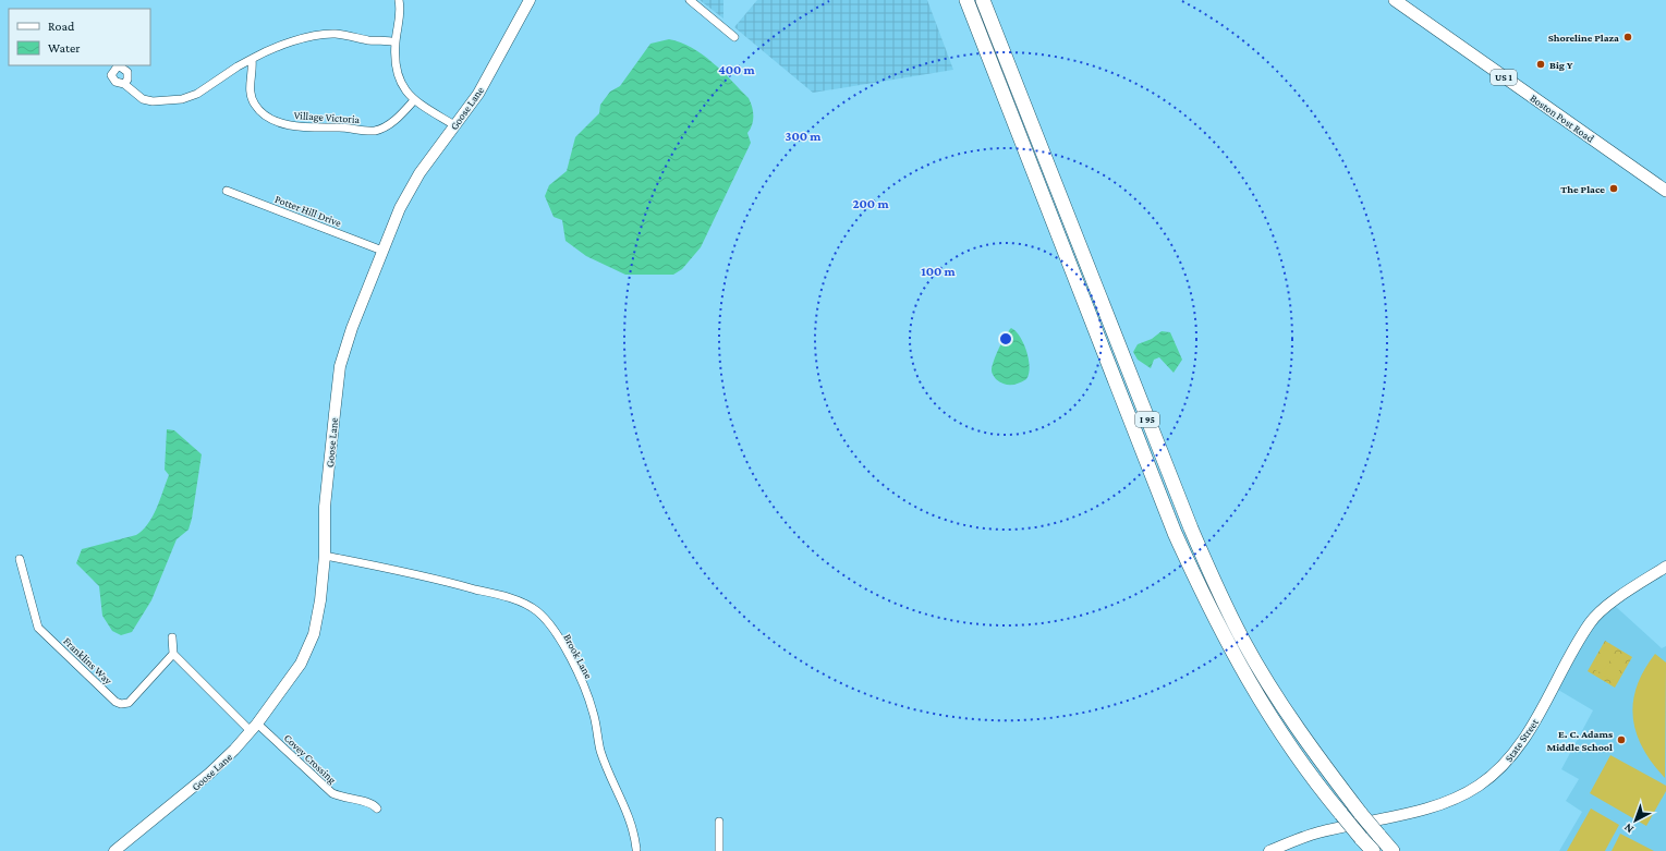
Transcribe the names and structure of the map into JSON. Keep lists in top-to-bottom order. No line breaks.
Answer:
{"streets":{"highway":["I 95"],"main road":["US 1","Boston Post Road"],"street":["Goose Lane","Village Victoria","Potter Hill Drive","Brook Lane","Franklins Way","State Street","Covey Crossing"]},"crossings":[["Goose Lane","Potter Hill Drive"],["Goose Lane","Brook Lane"],["Goose Lane","Covey Crossing"]],"places":["Shoreline Plaza","Big Y","The Place","E. C. Adams Middle School"],"legend":["Road","Water"],"north":"bottom left","rings":["400 m","300 m","200 m","100 m"]}
